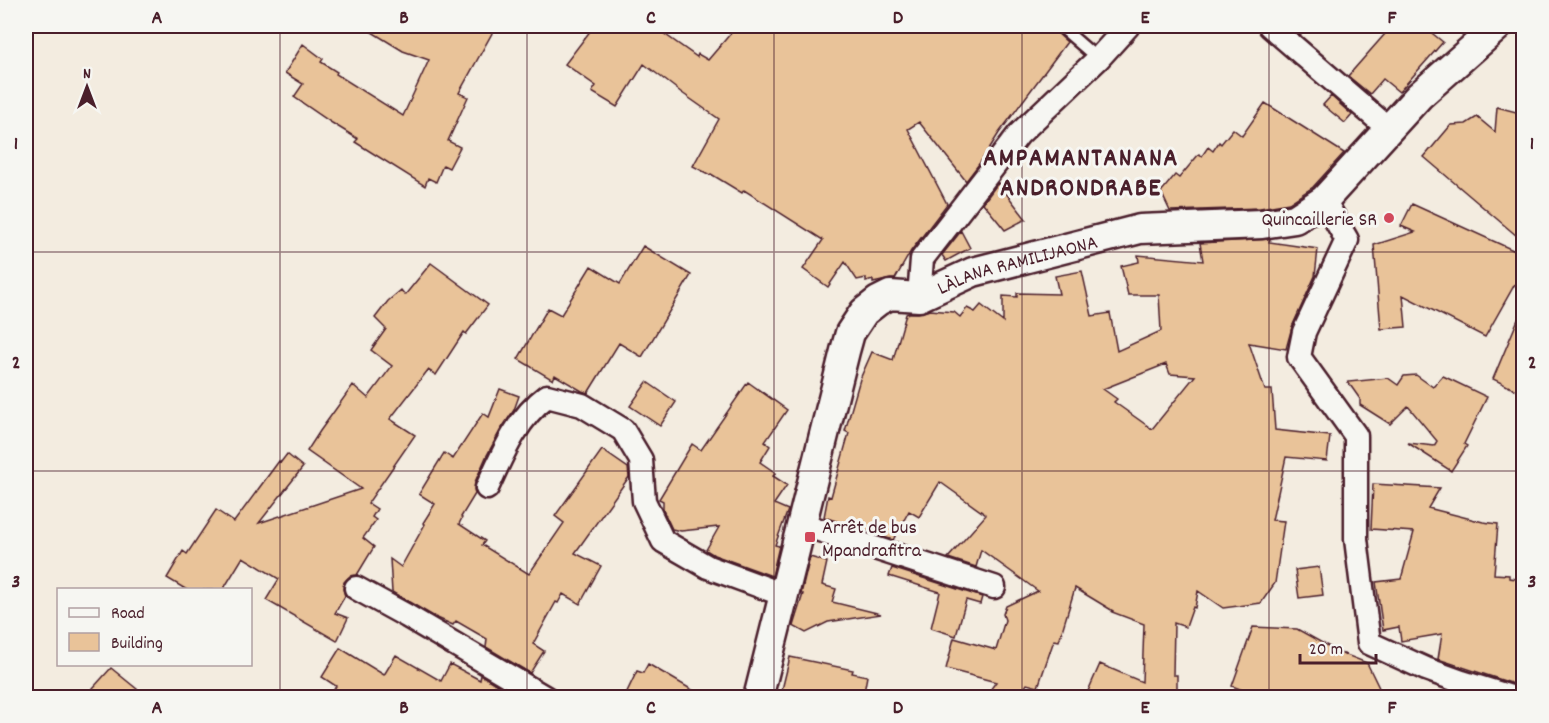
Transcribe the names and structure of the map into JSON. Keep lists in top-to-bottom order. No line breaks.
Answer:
{"streets":{"street":["LÀLANA RAMILIJAONA"]},"districts":["AMPAMANTANANA ANDRONDRABE"],"places":{"other":["Quincaillerie SR"],"transit":["Arrêt de bus Mpandrafitra"]},"legend":["Road","Building"],"scale_bar":"20 m","north":"top","grid":{"columns":["A","B","C","D","E","F"],"rows":["1","2","3"]}}
